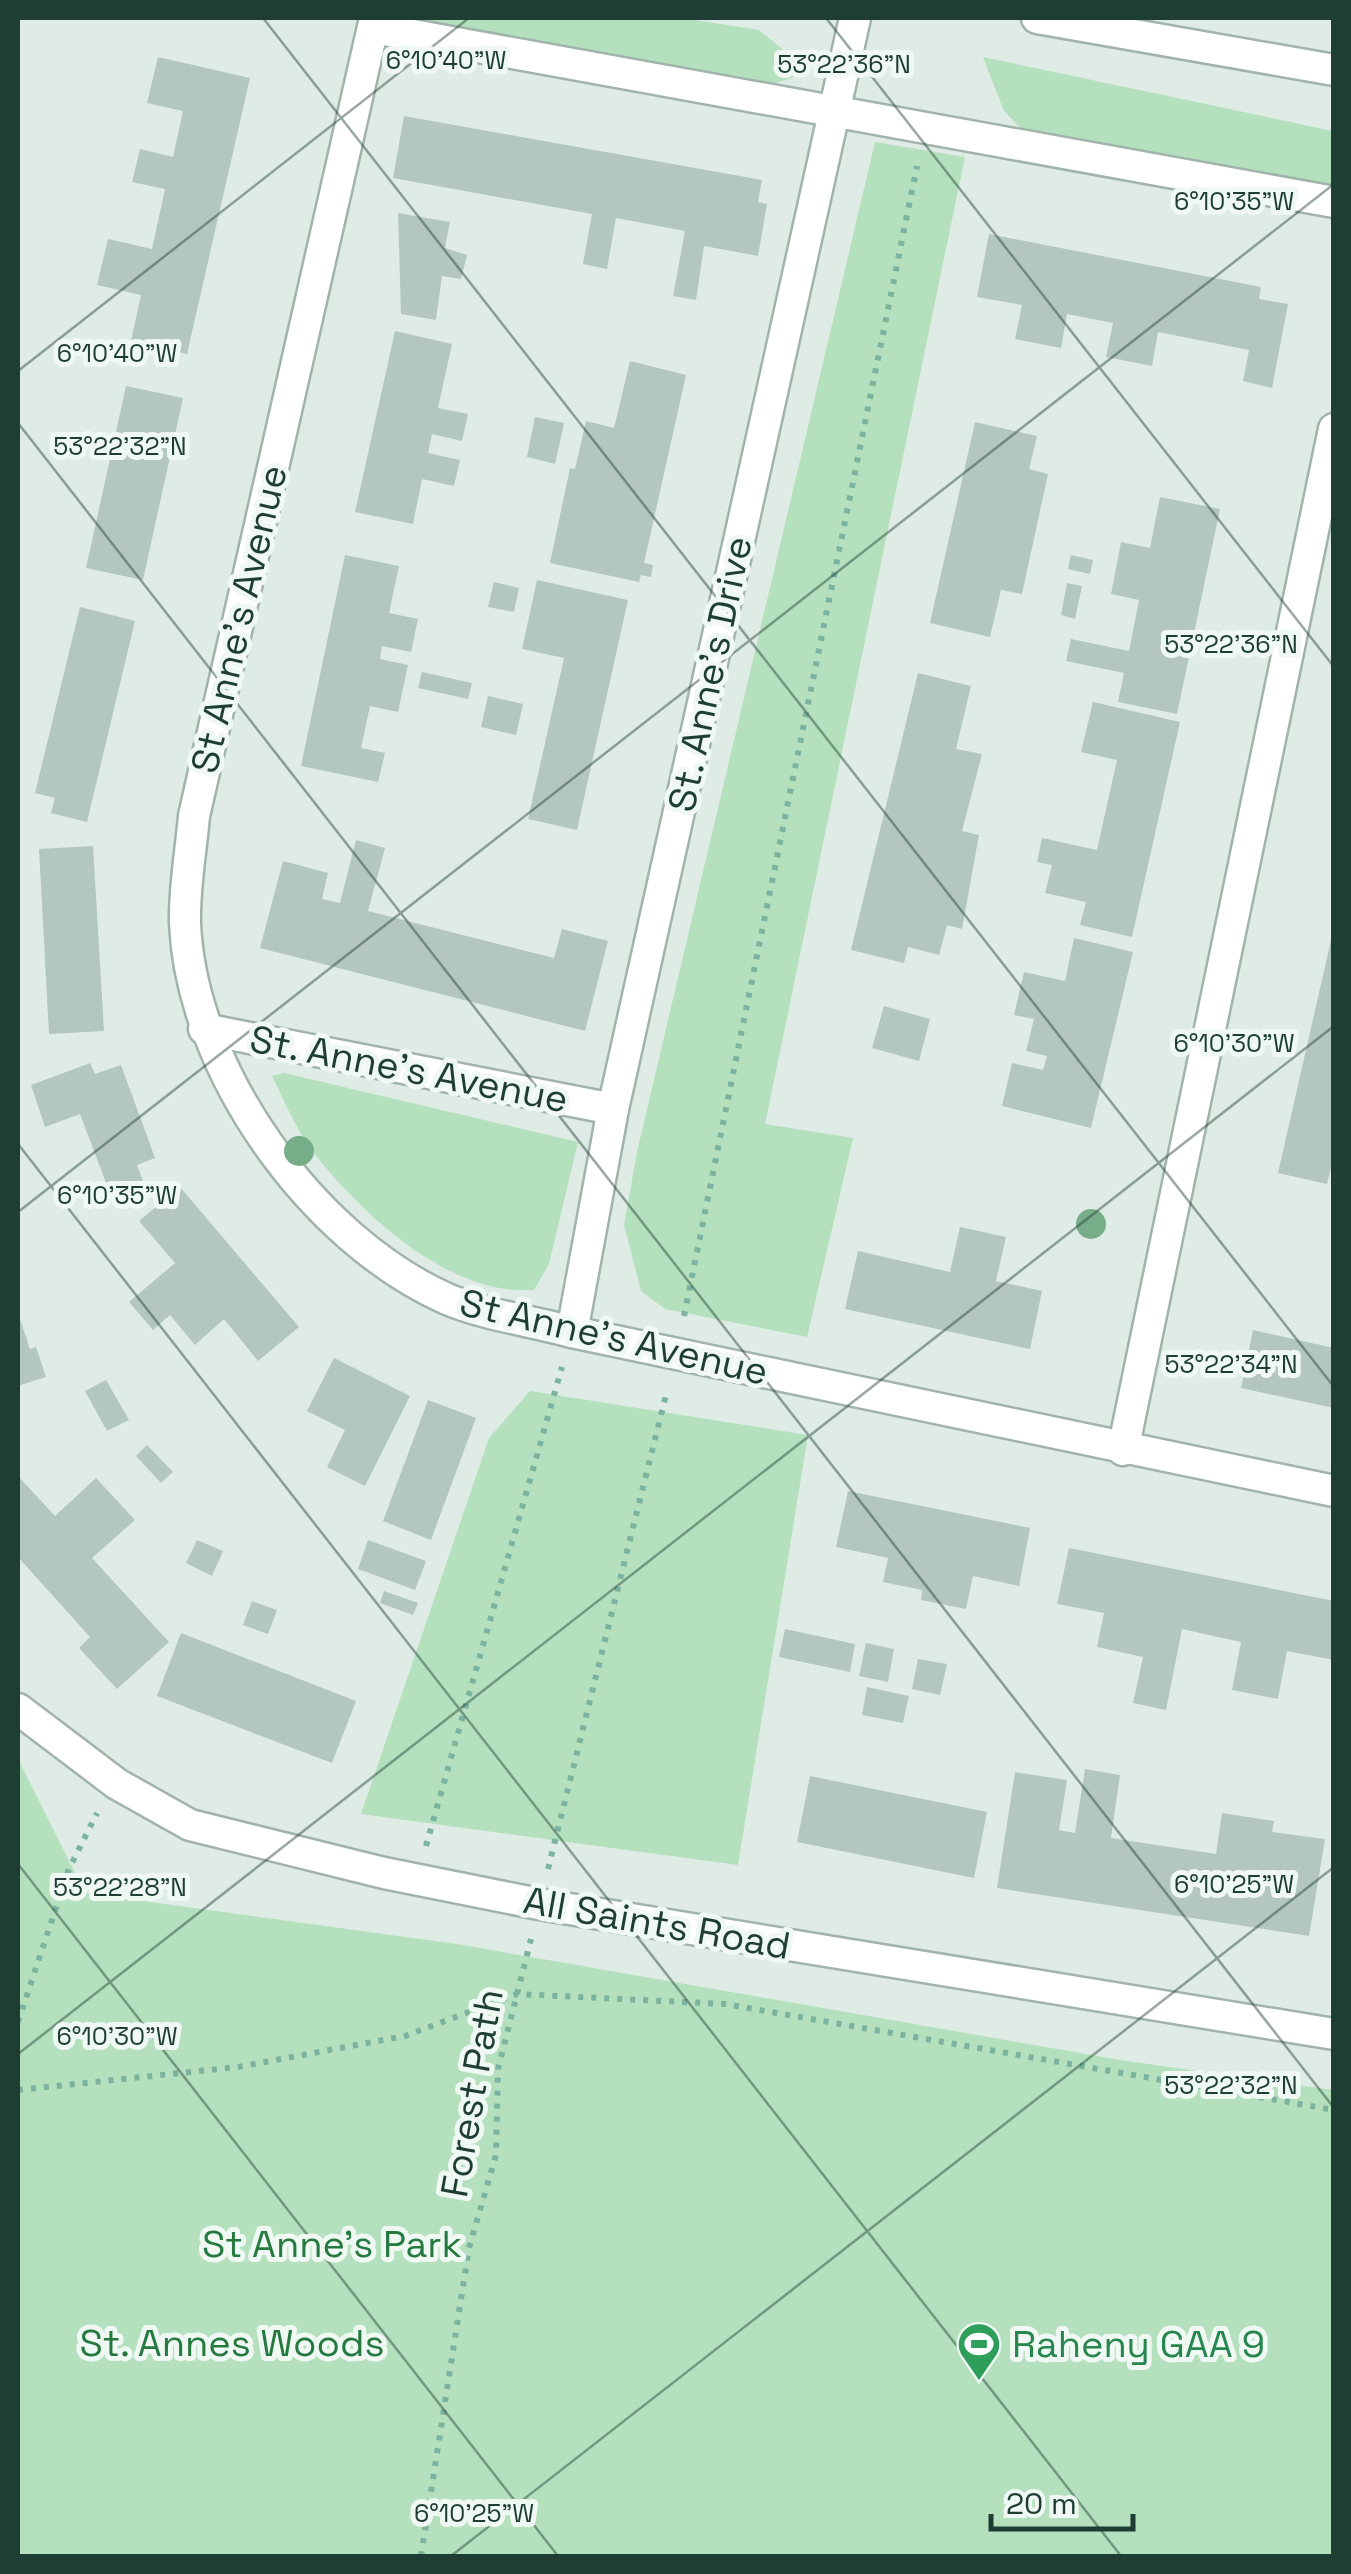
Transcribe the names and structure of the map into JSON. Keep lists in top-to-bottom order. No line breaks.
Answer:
{"streets":{"street":["St Anne's Avenue","St. Anne's Drive","St. Anne's Avenue","All Saints Road"],"path":["Forest Path"]},"crossings":[["St Anne's Avenue","St. Anne's Drive"],["St Anne's Avenue","St. Anne's Avenue"],["St Anne's Avenue","Forest Path"],["St. Anne's Drive","St. Anne's Avenue"],["All Saints Road","Forest Path"]],"parks":["St Anne's Park","St. Annes Woods"],"places":{"sports":["Raheny GAA 9"]},"scale_bar":"20 m","coordinates":["6°10'40\"W","53°22'36\"N","6°10'35\"W","53°22'32\"N","6°10'30\"W","53°22'34\"N","6°10'25\"W","53°22'28\"N"]}
